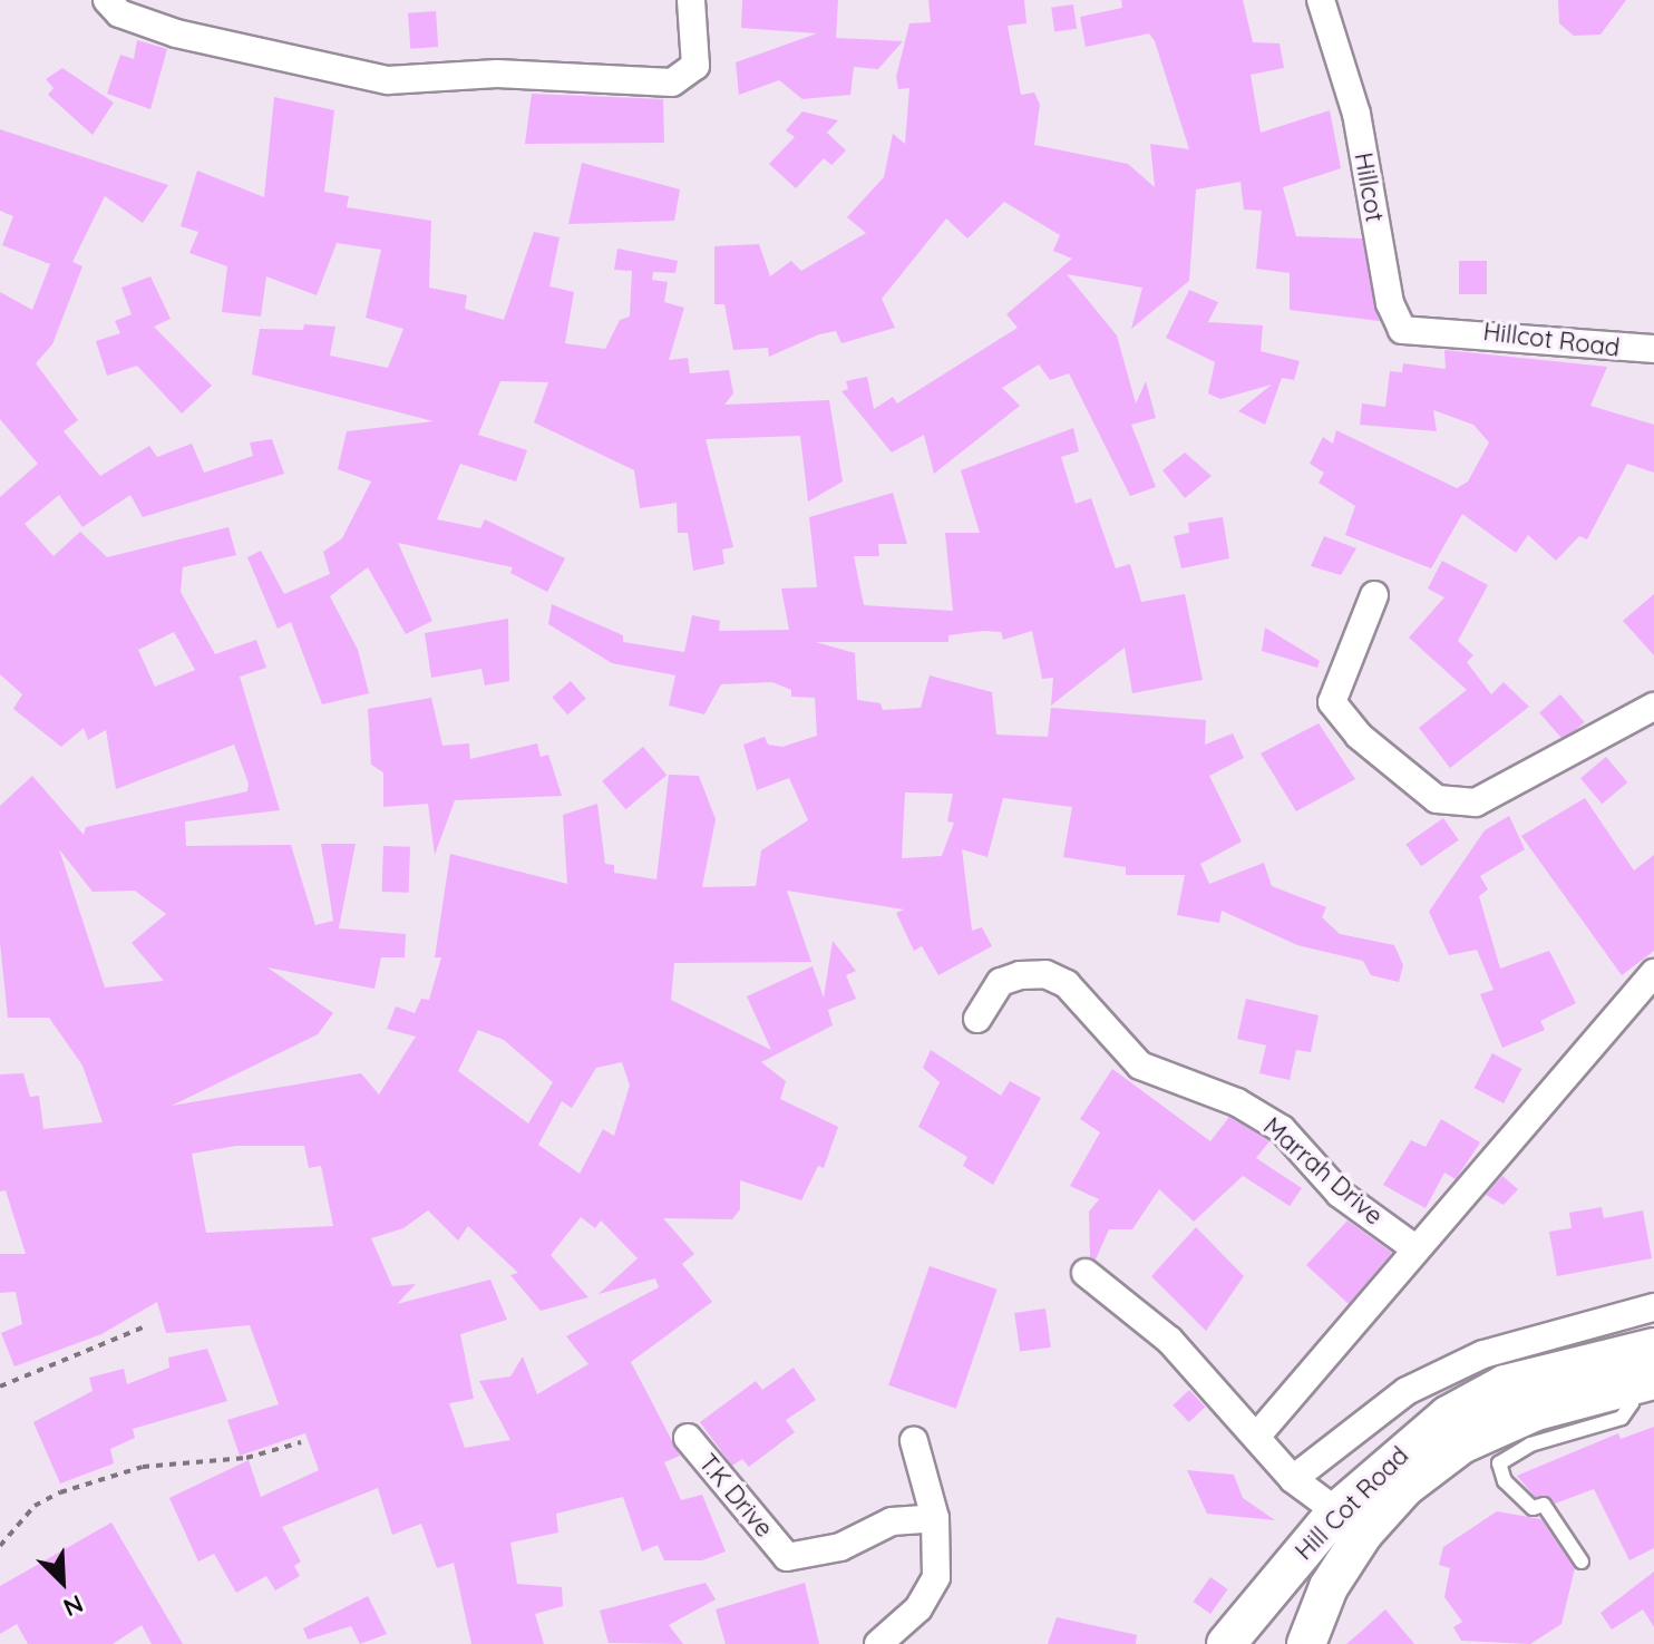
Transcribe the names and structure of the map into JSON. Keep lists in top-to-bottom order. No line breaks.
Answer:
{"streets":{"main road":["Hill Cot Road"],"street":["Hillcot","Hillcot Road","Marrah Drive","T.K Drive"]},"crossings":[["Hillcot","Hillcot Road"]],"north":"bottom right"}
